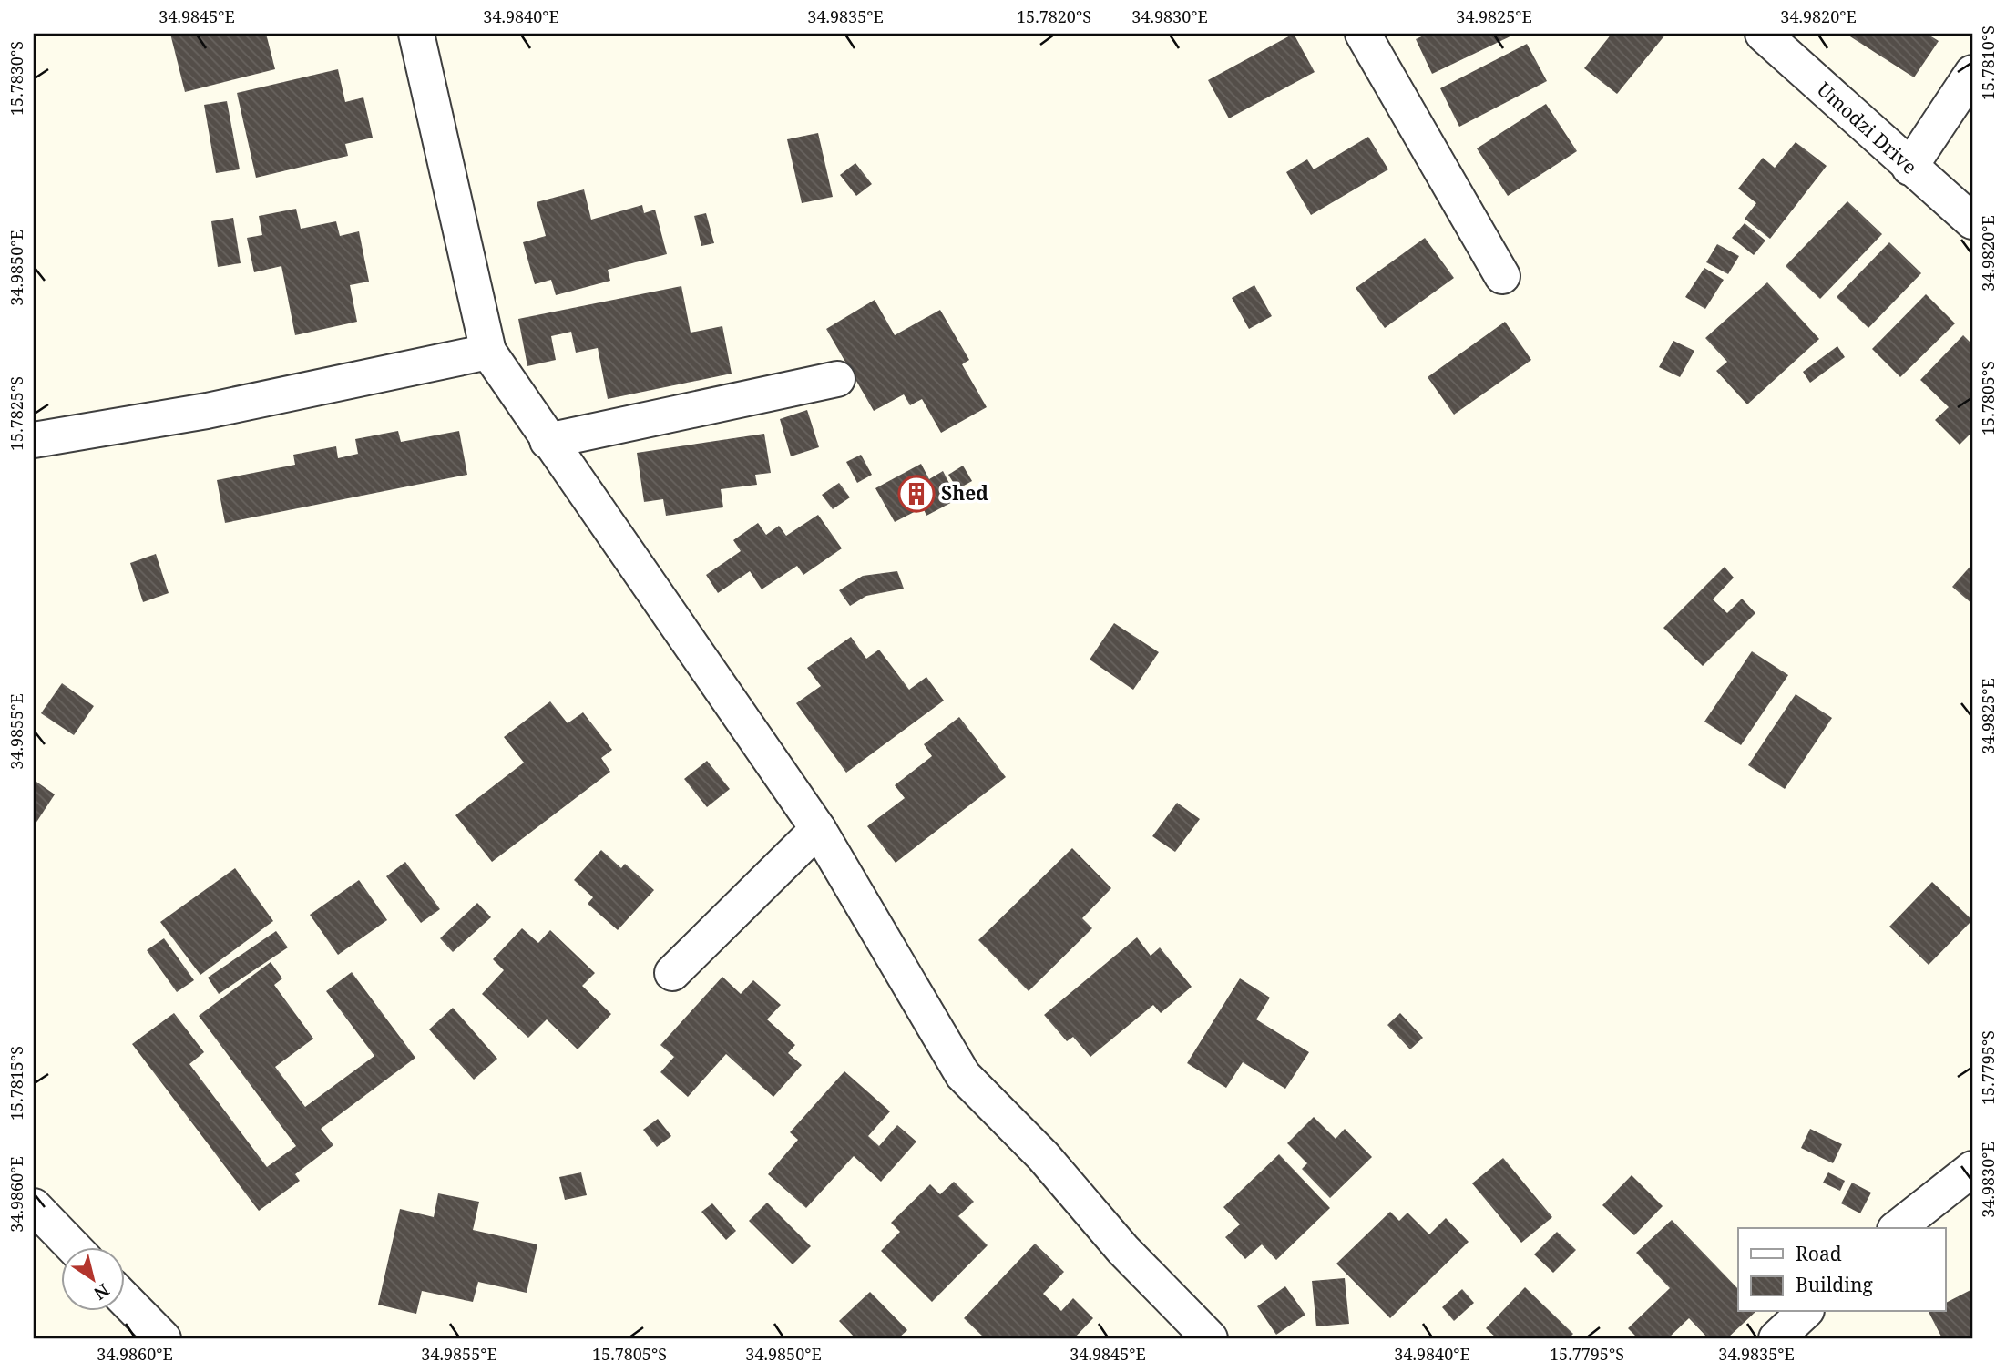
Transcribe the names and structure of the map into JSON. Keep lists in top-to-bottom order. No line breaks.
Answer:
{"streets":{"street":["Umodzi Drive"]},"places":{"building":["Shed"]},"legend":["Road","Building"],"north":"bottom right","coordinates":["34.9845°E","34.9840°E","34.9835°E","15.7820°S","34.9830°E","34.9825°E","34.9820°E","15.7810°S","15.7830°S","34.9850°E","15.7805°S","15.7825°S","34.9855°E","15.7795°S","15.7815°S","34.9860°E"]}
